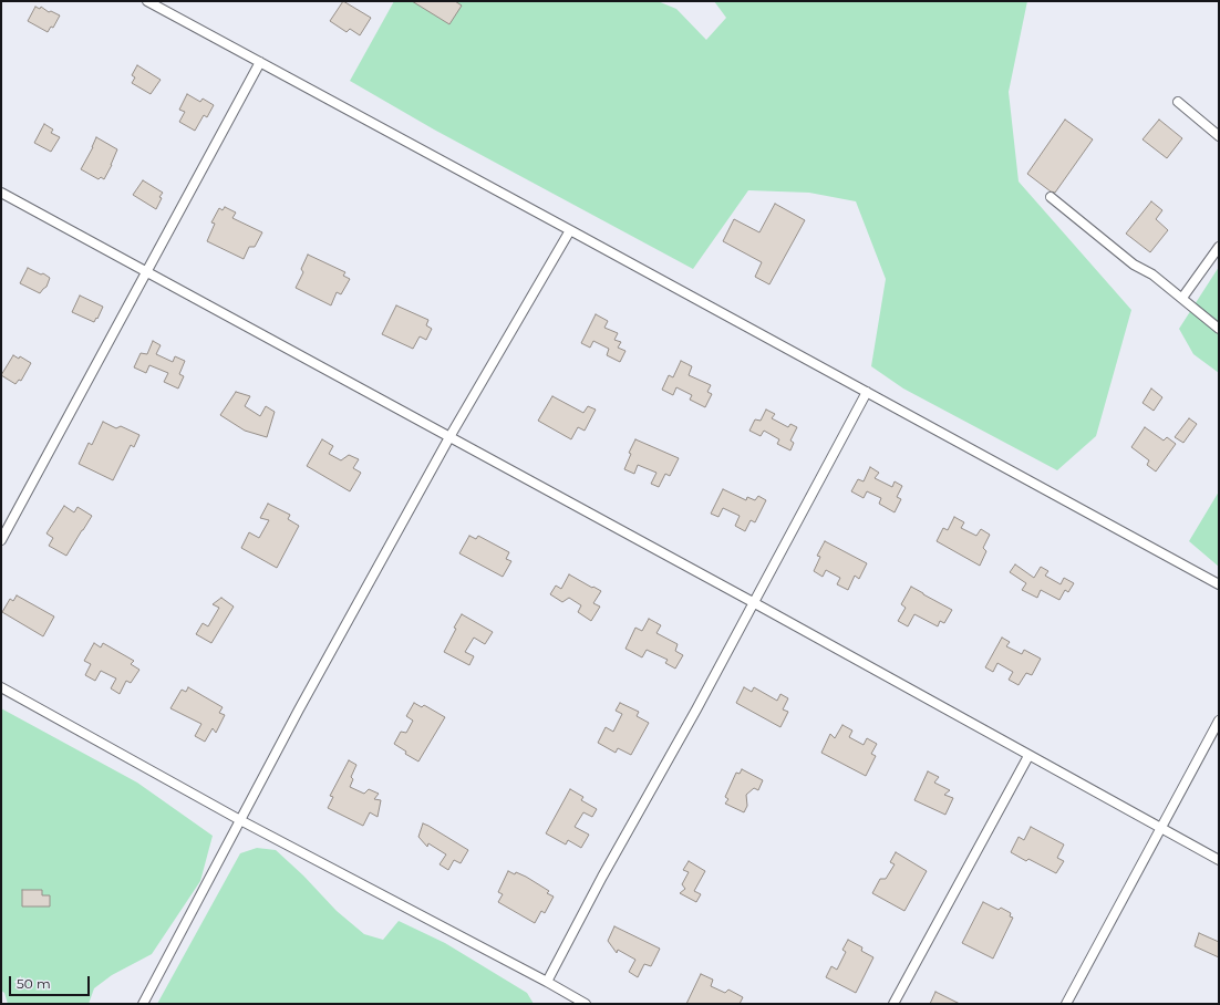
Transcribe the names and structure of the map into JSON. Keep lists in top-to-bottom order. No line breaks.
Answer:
{"scale_bar":"50 m"}
